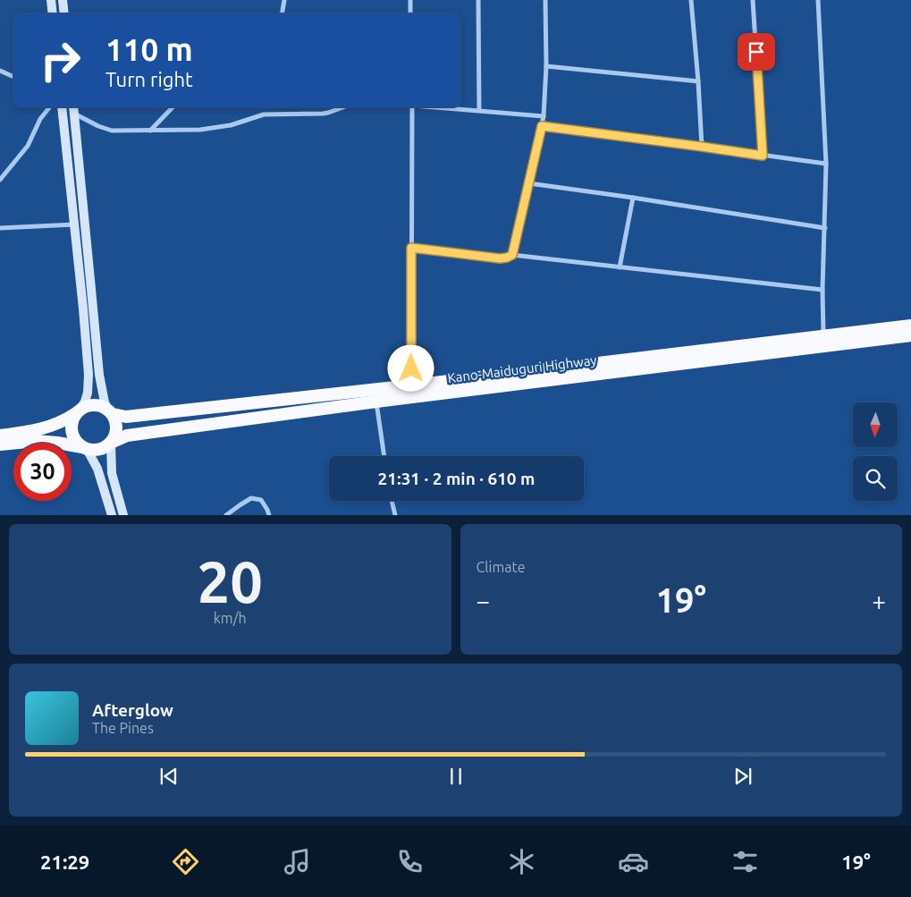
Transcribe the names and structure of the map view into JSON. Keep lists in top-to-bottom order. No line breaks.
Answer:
{"streets":{"highway":["Kano-Maiduguri Highway"]},"north":"bottom","page":{"turn":["110 m","Turn right"],"limit":"30","trip":"21:31 · 2 min · 610 m","tile":[["20","km/h"],"Climate"],"heat":["−","19°","+"],"song":["Afterglow","The Pines"],"tabs":["21:29","19°"]}}
